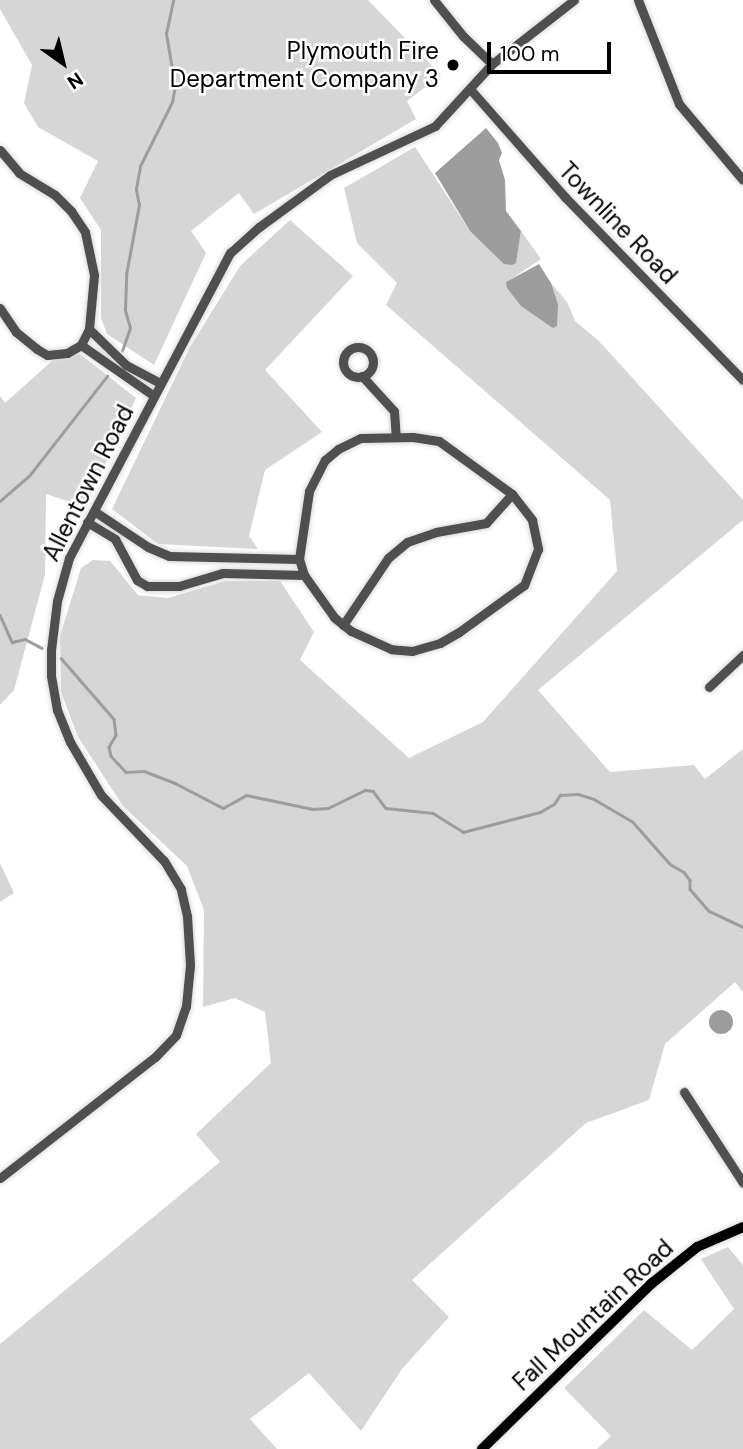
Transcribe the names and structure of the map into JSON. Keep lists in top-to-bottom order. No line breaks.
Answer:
{"streets":{"main road":["Fall Mountain Road"],"street":["Townline Road","Allentown Road"]},"crossings":[["Townline Road","Allentown Road"]],"places":["Plymouth Fire Department Company 3"],"scale_bar":"100 m","north":"bottom right"}
